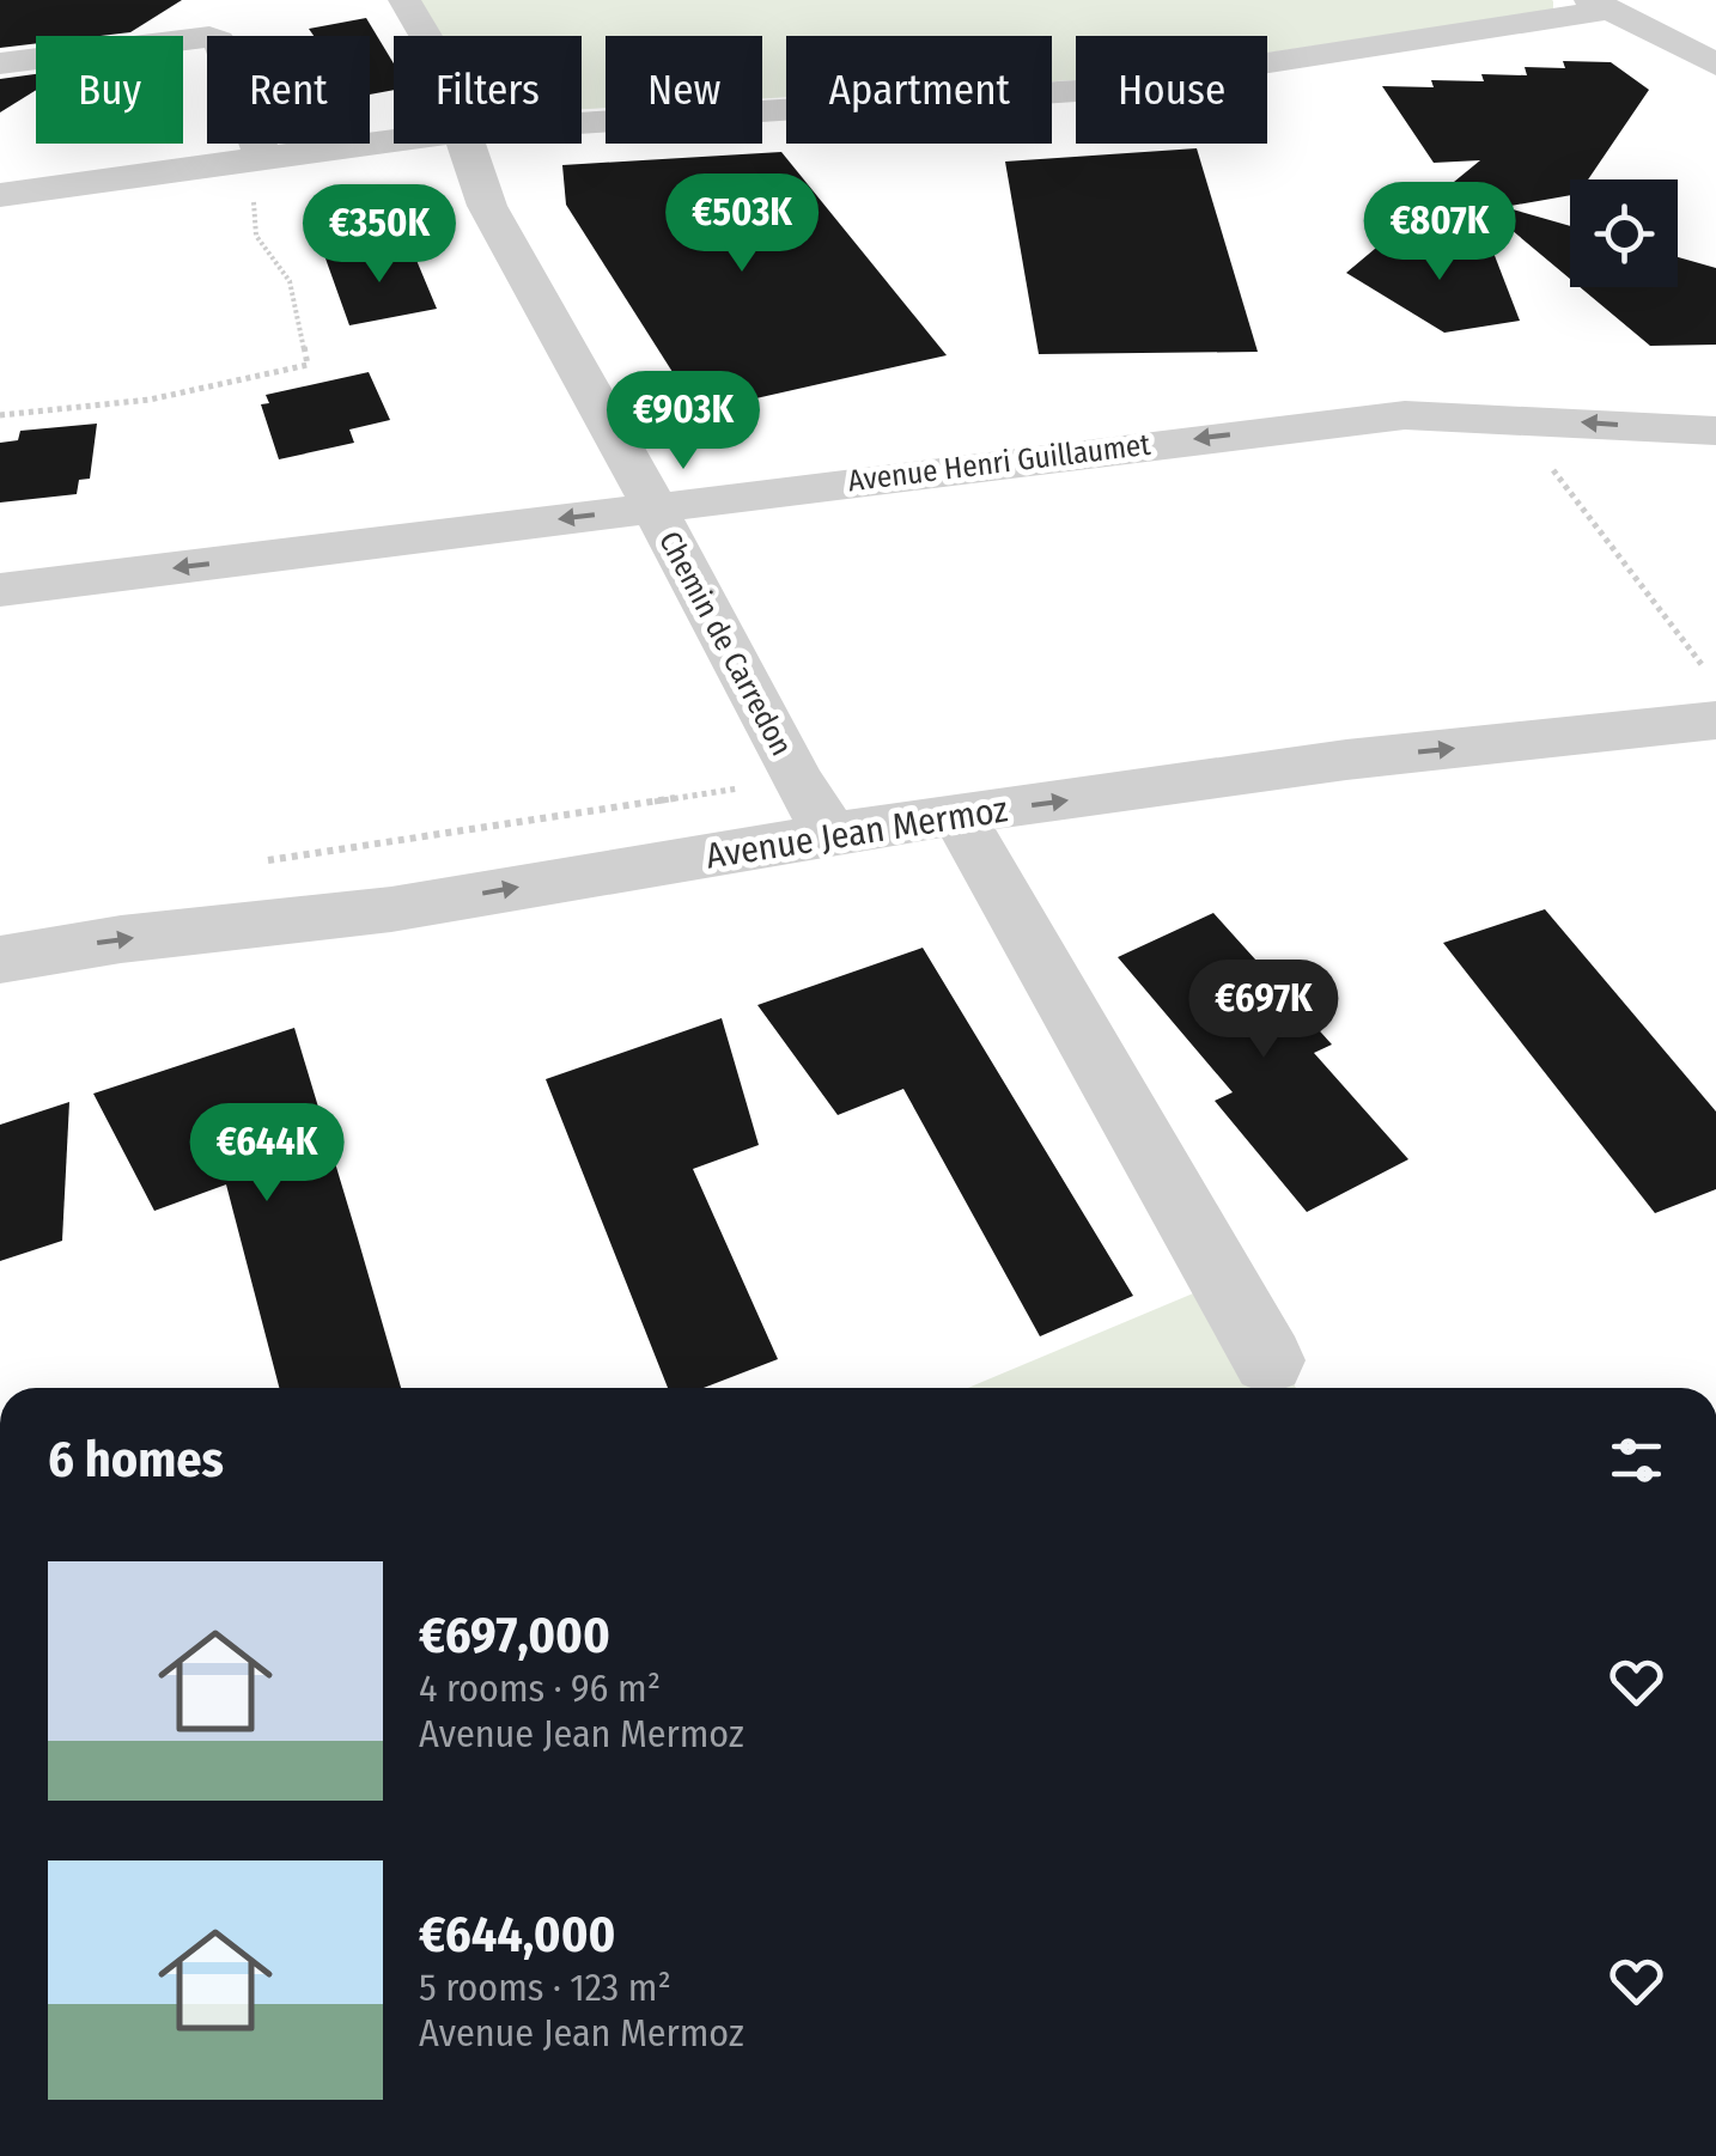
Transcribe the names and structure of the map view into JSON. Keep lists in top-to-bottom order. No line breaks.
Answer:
{"streets":{"street":["Avenue Henri Guillaumet","Chemin de Carredon","Avenue Jean Mermoz"]},"crossings":[["Avenue Henri Guillaumet","Chemin de Carredon"],["Chemin de Carredon","Avenue Jean Mermoz"]],"one_way":["Avenue Jean Mermoz"],"page":{"chip":["Buy","Rent","Filters","New","Apartment","House"],"price":["€503K","€807K","€350K","€903K","€697K","€644K"],"heading":"6 homes","list":[{"name":"€697,000","note":"4 rooms · 96 m² · Avenue Jean Mermoz"},{"name":"€644,000","note":"5 rooms · 123 m² · Avenue Jean Mermoz"}]}}
